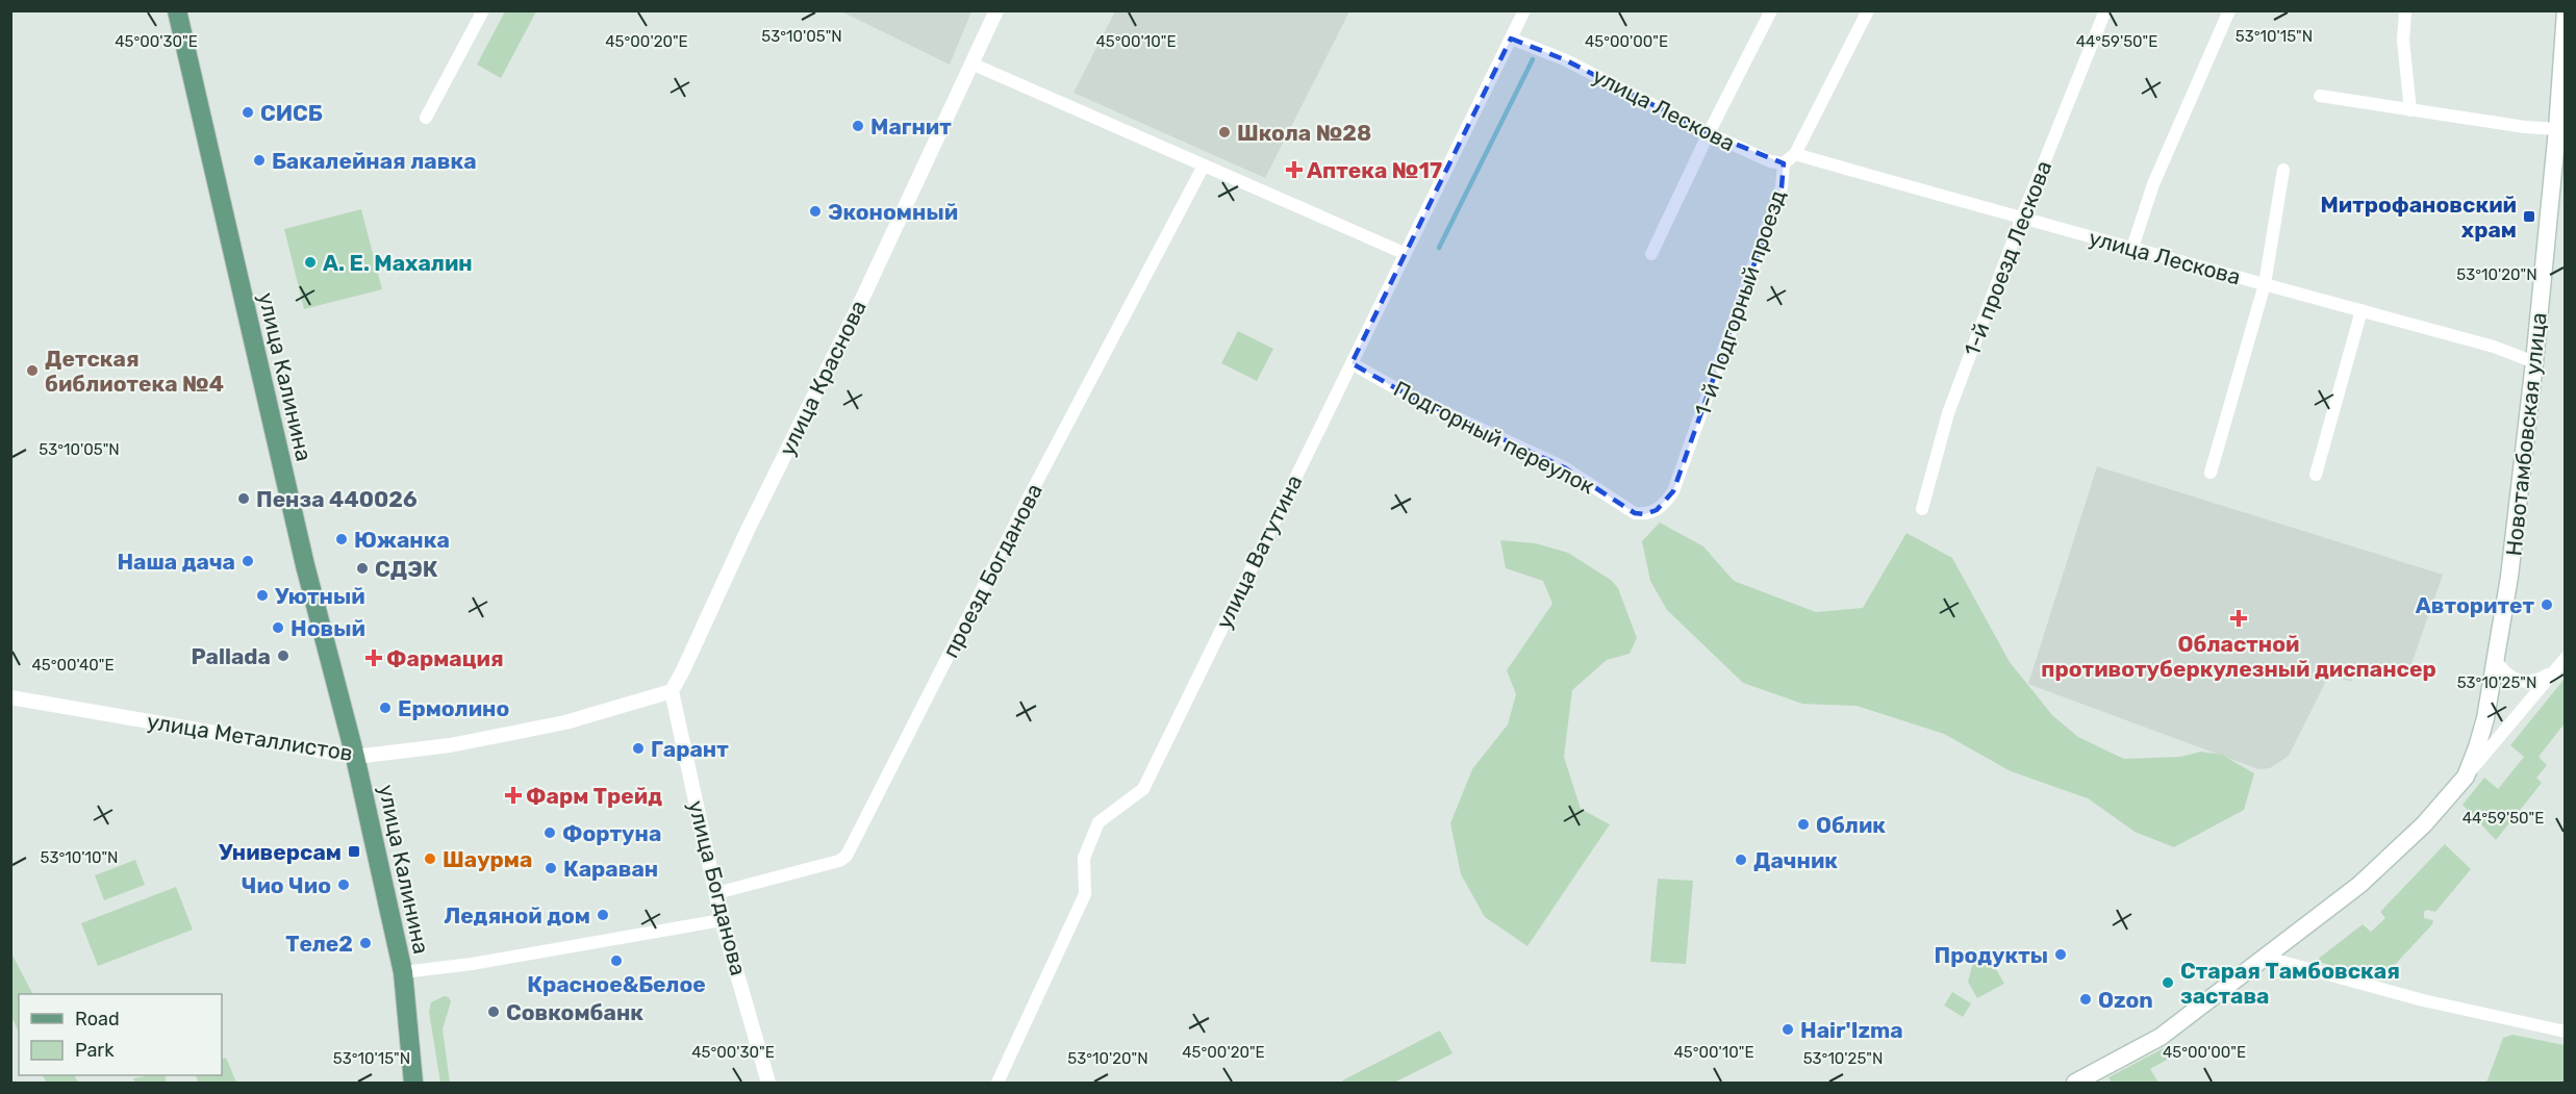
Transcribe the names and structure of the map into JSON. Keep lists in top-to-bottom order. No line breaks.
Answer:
{"streets":{"main road":["улица Калинина","Новотамбовская улица"],"street":["улица Лескова","1-й проезд Лескова","1-й Подгорный проезд","улица Краснова","Подгорный переулок","улица Ватутина","проезд Богданова","улица Металлистов","улица Богданова"]},"crossings":[["улица Лескова","1-й проезд Лескова"],["улица Лескова","1-й Подгорный проезд"],["улица Лескова","Новотамбовская улица"],["улица Лескова","улица Ватутина"],["1-й Подгорный проезд","Подгорный переулок"],["улица Калинина","улица Металлистов"],["улица Краснова","улица Металлистов"],["улица Краснова","улица Богданова"],["Подгорный переулок","улица Ватутина"],["проезд Богданова","улица Богданова"],["улица Металлистов","улица Богданова"]],"places":{"other":["СИСБ","Магнит","Школа №28","Бакалейная лавка","Экономный","А. Е. Махалин","Детская библиотека №4","Пенза 440026","Южанка","Наша дача","СДЭК","Уютный","Авторитет","Новый","Pallada","Ермолино","Гарант","Облик","Фортуна","Шаурма","Дачник","Караван","Чио Чио","Ледяной дом","Теле2","Продукты","Красное&Белое","Старая Тамбовская застава","Ozon","Совкомбанк","Hair'Izma"],"health":["Аптека №17","Областной противотуберкулезный диспансер","Фармация","Фарм Трейд"],"transit":["Митрофановский храм","Универсам"]},"legend":["Road","Park"],"coordinates":["53°10'05\"N","53°10'15\"N","45°00'30\"E","45°00'20\"E","45°00'10\"E","45°00'00\"E","44°59'50\"E","53°10'20\"N","45°00'40\"E","53°10'25\"N","53°10'10\"N"]}
